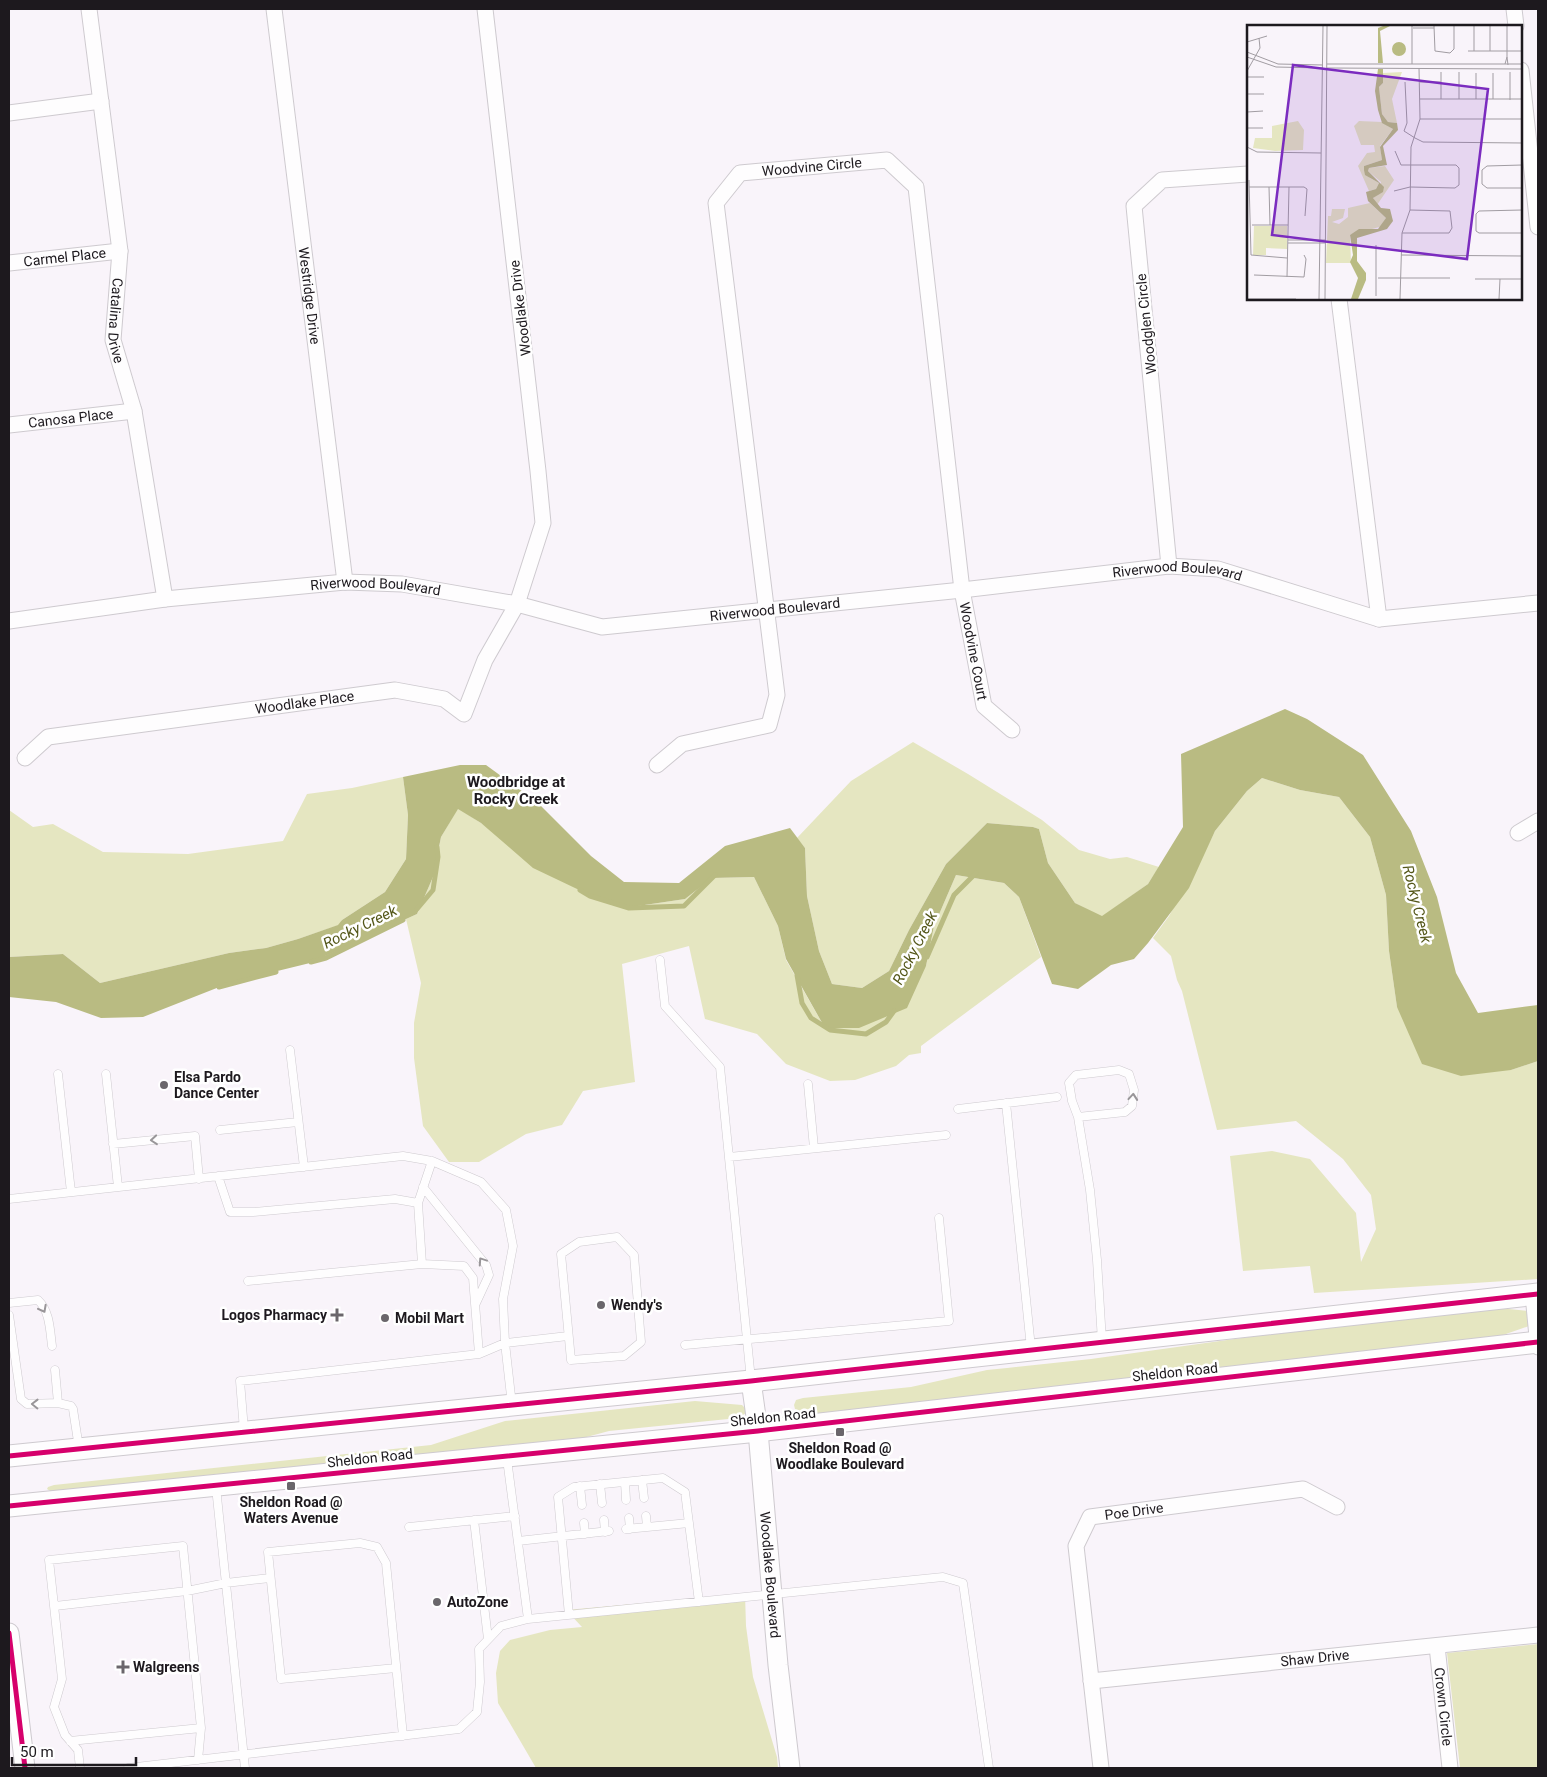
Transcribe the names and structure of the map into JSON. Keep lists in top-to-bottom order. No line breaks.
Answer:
{"streets":{"main road":["Sheldon Road"],"street":["Woodvine Circle","Carmel Place","Westridge Drive","Woodlake Drive","Catalina Drive","Woodglen Circle","Canosa Place","Riverwood Boulevard","Woodvine Court","Woodlake Place","Poe Drive","Woodlake Boulevard","Shaw Drive","Crown Circle"]},"crossings":[["Woodvine Circle","Riverwood Boulevard"],["Woodvine Circle","Woodvine Court"],["Carmel Place","Catalina Drive"],["Westridge Drive","Riverwood Boulevard"],["Woodlake Drive","Riverwood Boulevard"],["Woodlake Drive","Woodlake Place"],["Catalina Drive","Canosa Place"],["Catalina Drive","Riverwood Boulevard"],["Woodglen Circle","Riverwood Boulevard"],["Riverwood Boulevard","Woodvine Court"],["Riverwood Boulevard","Woodlake Place"],["Sheldon Road","Woodlake Boulevard"],["Poe Drive","Shaw Drive"],["Shaw Drive","Crown Circle"]],"districts":["Woodbridge at Rocky Creek"],"water":["Rocky Creek"],"places":{"other":["Elsa Pardo Dance Center","Wendy's","Mobil Mart","AutoZone"],"health":["Logos Pharmacy","Walgreens"],"transit":["Sheldon Road @ Woodlake Boulevard","Sheldon Road @ Waters Avenue"]},"scale_bar":"50 m"}
